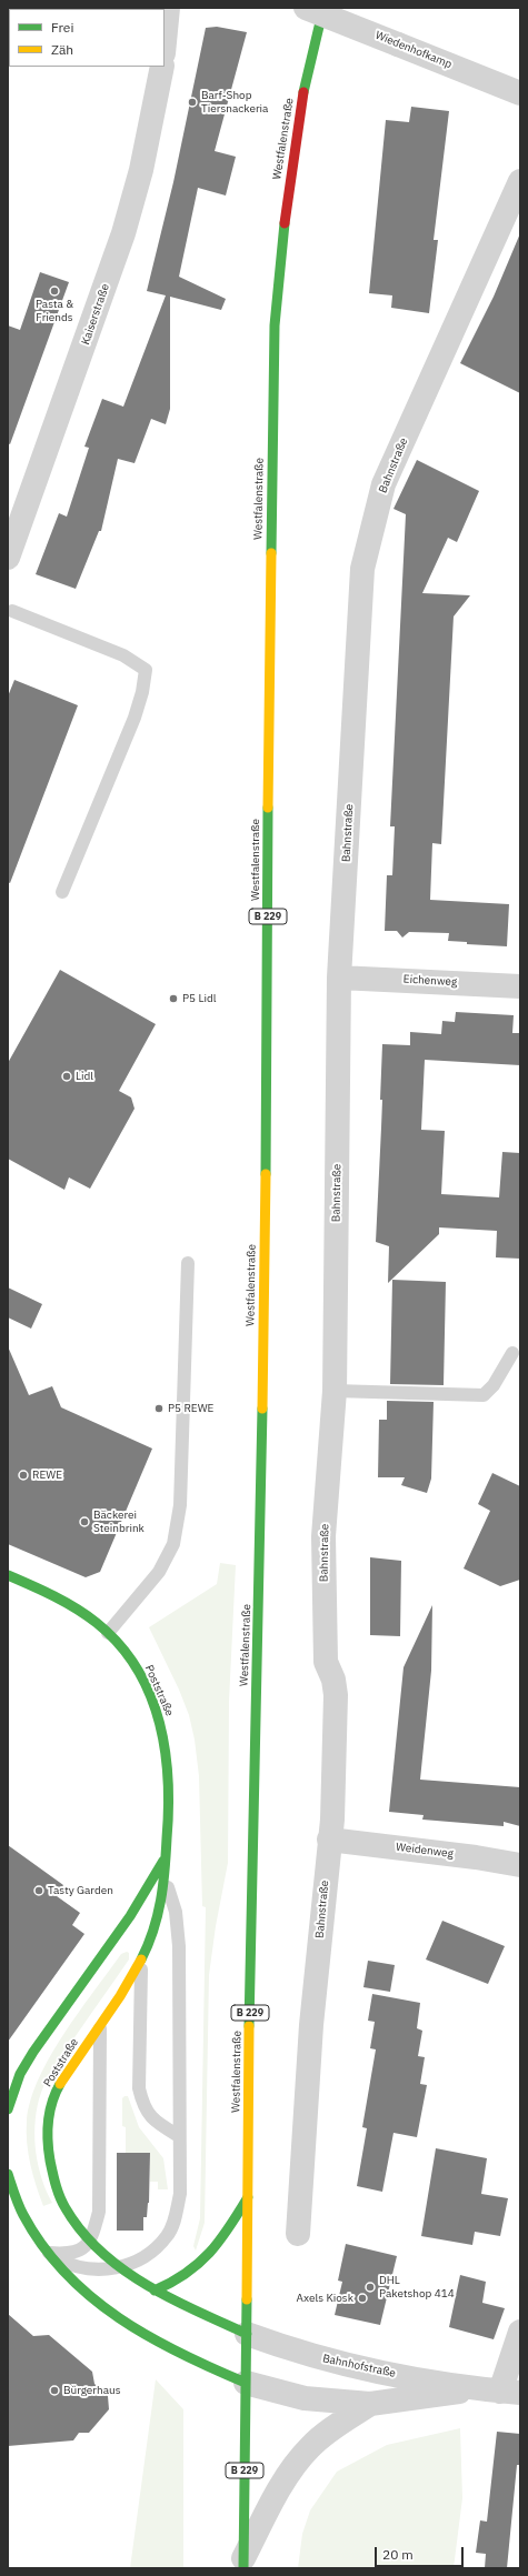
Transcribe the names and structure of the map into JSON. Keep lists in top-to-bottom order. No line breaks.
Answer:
{"streets":{"main road":["Westfalenstraße","B 229","Poststraße"],"street":["Wiedenhofkamp","Kaiserstraße","Bahnstraße","Eichenweg","Weidenweg","Bahnhofstraße"]},"crossings":[["Westfalenstraße","Poststraße"],["Westfalenstraße","Bahnhofstraße"],["Bahnstraße","Eichenweg"],["Bahnstraße","Weidenweg"],["Poststraße","Bahnhofstraße"]],"places":["Barf-Shop Tiersnackeria","Pasta & Friends","P5 Lidl","Lidl","P5 REWE","REWE","Bäckerei Steinbrink","Tasty Garden","DHL Paketshop 414","Axels Kiosk","Bürgerhaus"],"legend":["Frei","Zäh"],"scale_bar":"20 m"}
